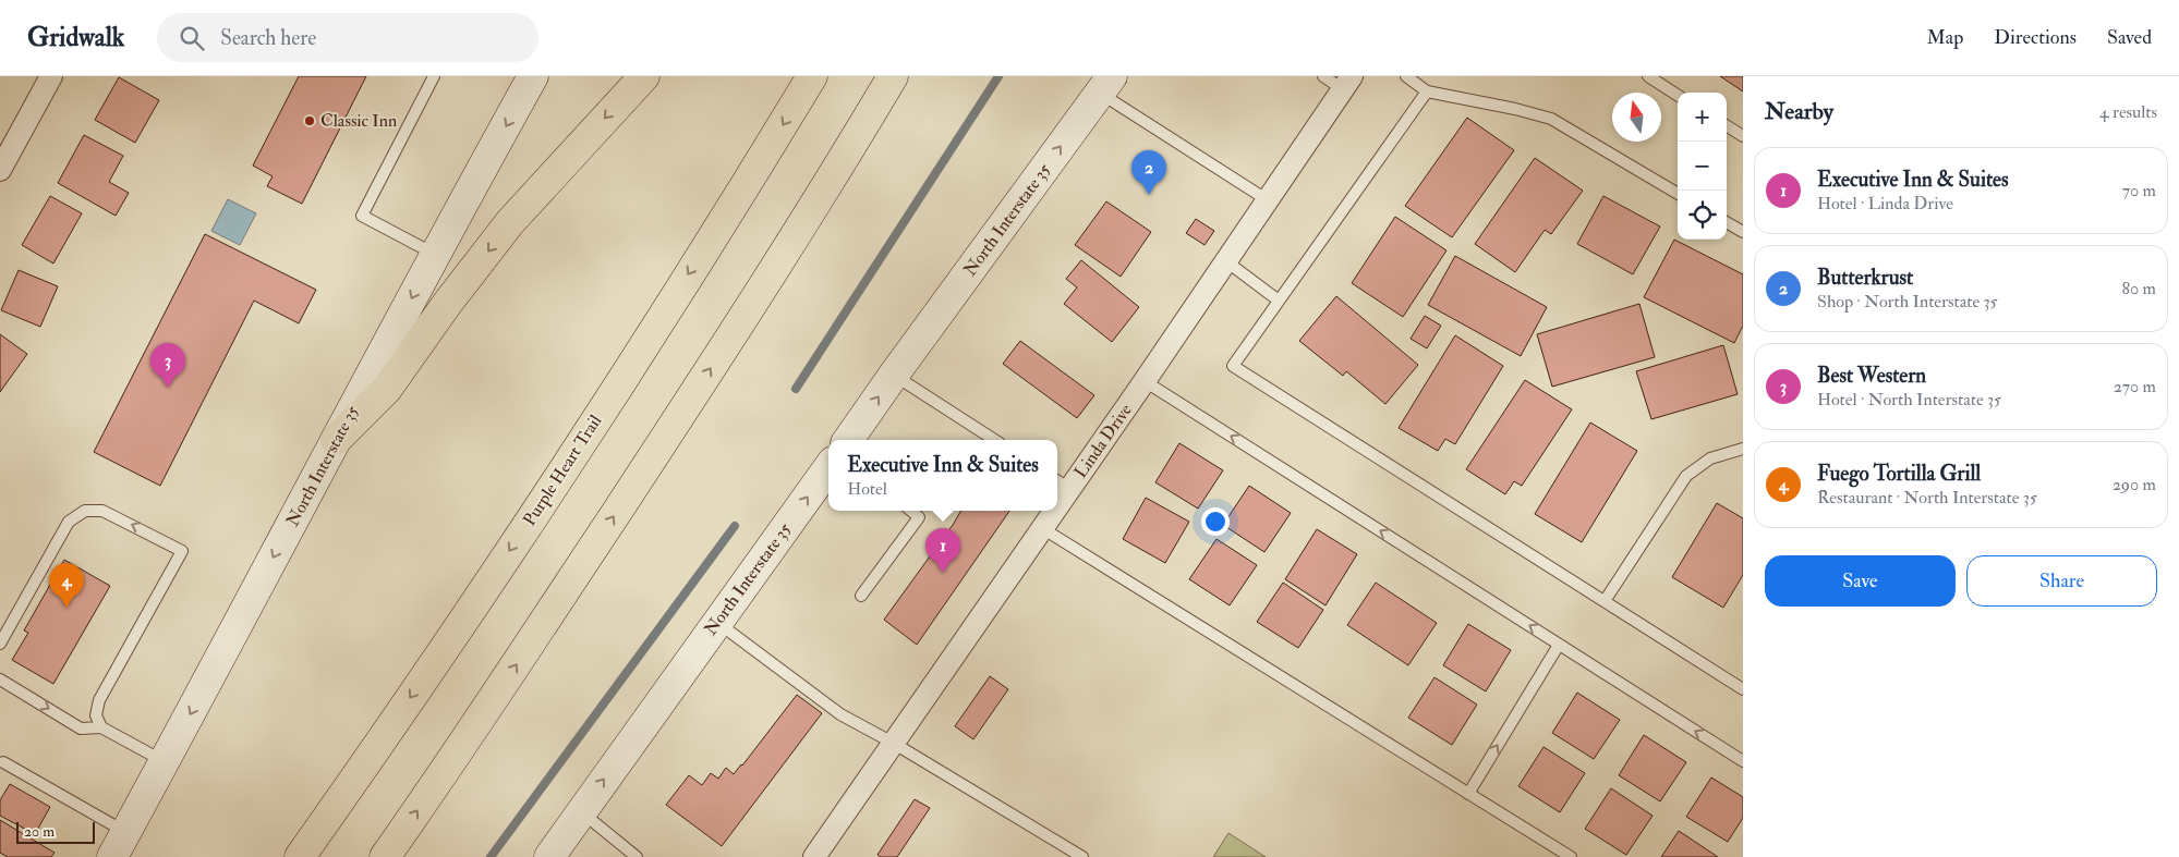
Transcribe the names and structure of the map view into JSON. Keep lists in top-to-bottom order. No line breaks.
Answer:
{"streets":{"highway":["Purple Heart Trail"],"main road":["North Interstate 35"],"street":["Linda Drive"]},"places":["Classic Inn"],"scale_bar":"20 m","north":"top","page":{"header":"Gridwalk","search":"Search here","nav":["Map","Directions","Saved"],"heading":["Nearby","4 results"],"map_buttons":["+","−"],"list":[{"mark":"1","name":"Executive Inn & Suites","note":"Hotel · Linda Drive","value":"70 m"},{"mark":"2","name":"Butterkrust","note":"Shop · North Interstate 35","value":"80 m"},{"mark":"3","name":"Best Western","note":"Hotel · North Interstate 35","value":"270 m"},{"mark":"4","name":"Fuego Tortilla Grill","note":"Restaurant · North Interstate 35","value":"290 m"}],"pins":["2","3","1","4"],"popup":["Executive Inn & Suites","Hotel"],"buttons":["Save","Share"],"scale":"20 m"}}
